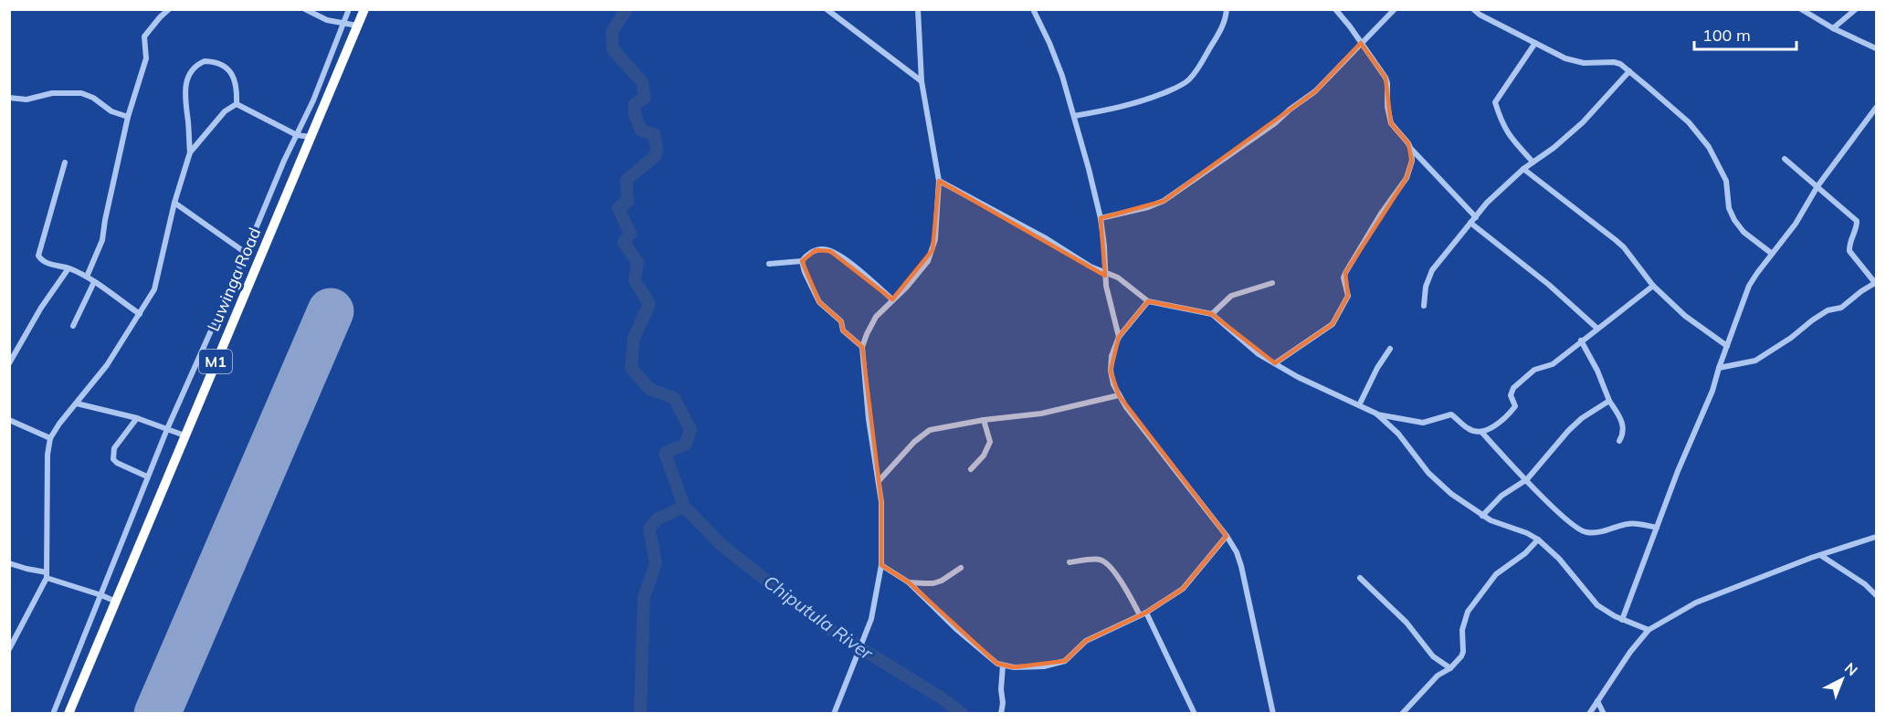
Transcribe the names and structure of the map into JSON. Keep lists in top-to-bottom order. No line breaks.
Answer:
{"streets":{"highway":["Luwinga Road","M1"]},"water":["Chiputula River"],"scale_bar":"100 m","north":"top right"}
